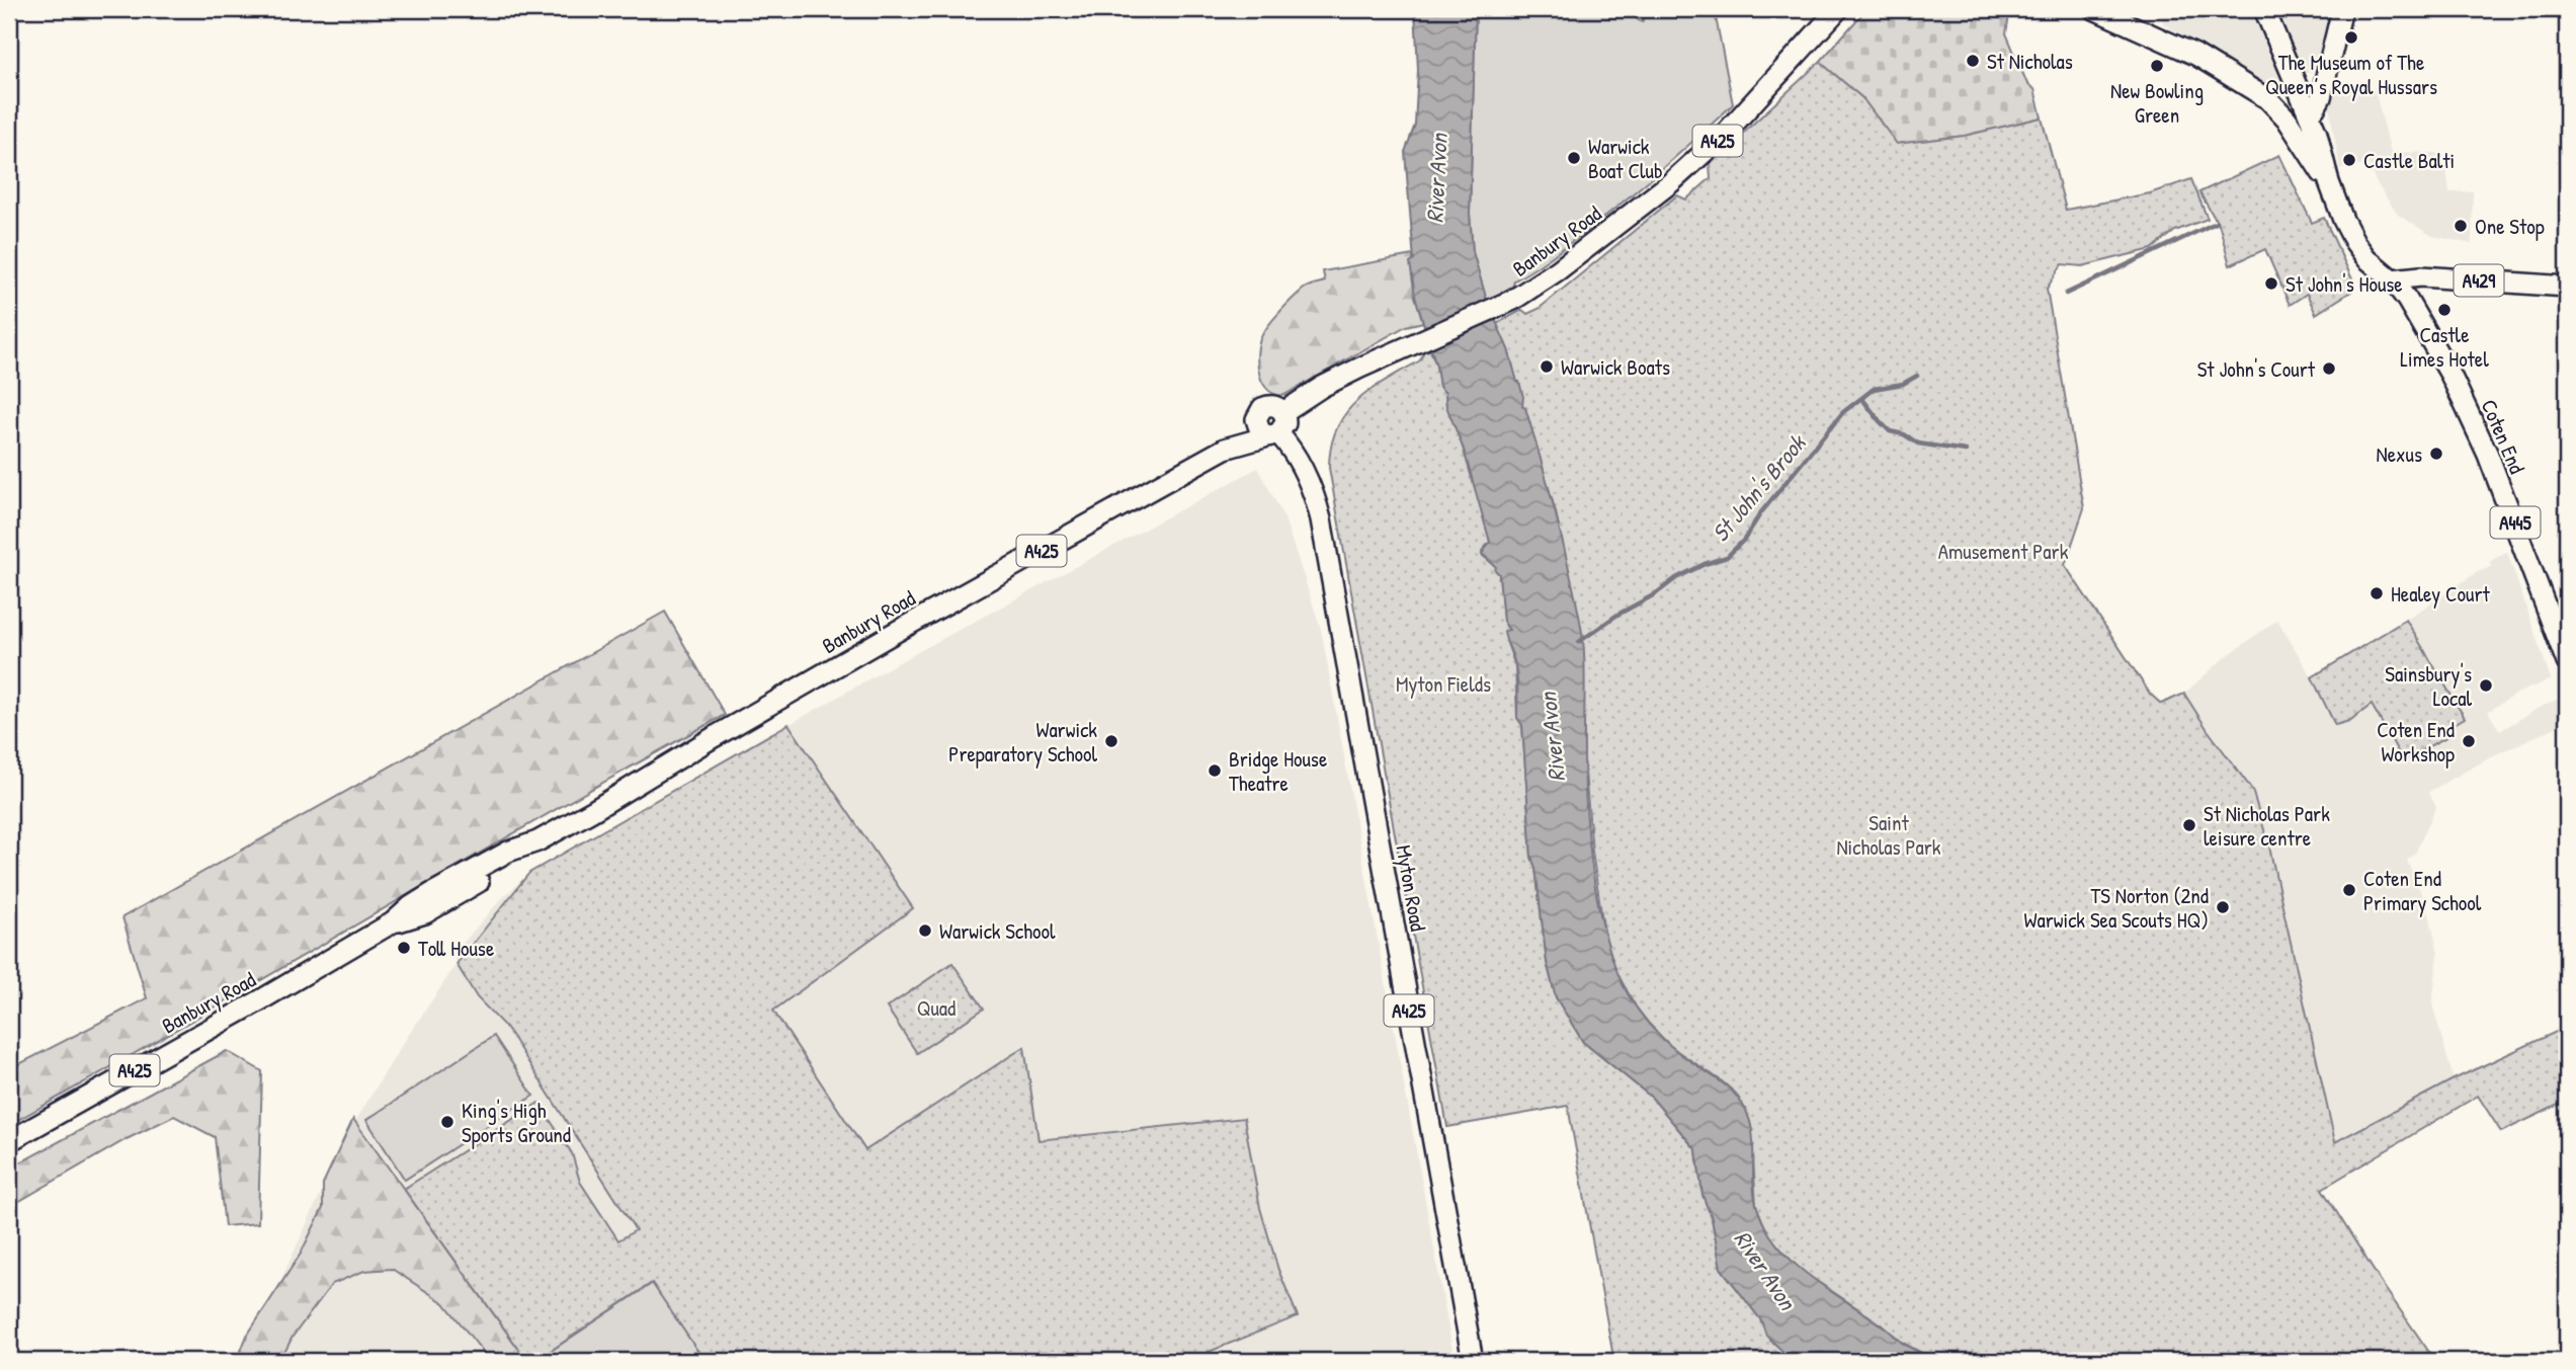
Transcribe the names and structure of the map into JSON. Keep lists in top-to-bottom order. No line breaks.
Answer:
{"streets":{"main road":["A425","Banbury Road","A429","Coten End","A445","Myton Road"]},"crossings":[["Banbury Road","Myton Road"],["A429","Coten End"]],"water":["River Avon","St John's Brook"],"parks":["Amusement Park","Myton Fields","Saint Nicholas Park","Quad"],"places":["The Museum of The Queen’s Royal Hussars","St Nicholas","New Bowling Green","Warwick Boat Club","Castle Balti","One Stop","St John's House","Castle Limes Hotel","Warwick Boats","St John's Court","Nexus","Healey Court","Sainsbury's Local","Warwick Preparatory School","Coten End Workshop","Bridge House Theatre","St Nicholas Park leisure centre","Coten End Primary School","TS Norton (2nd Warwick Sea Scouts HQ)","Warwick School","Toll House","King's High Sports Ground"]}
